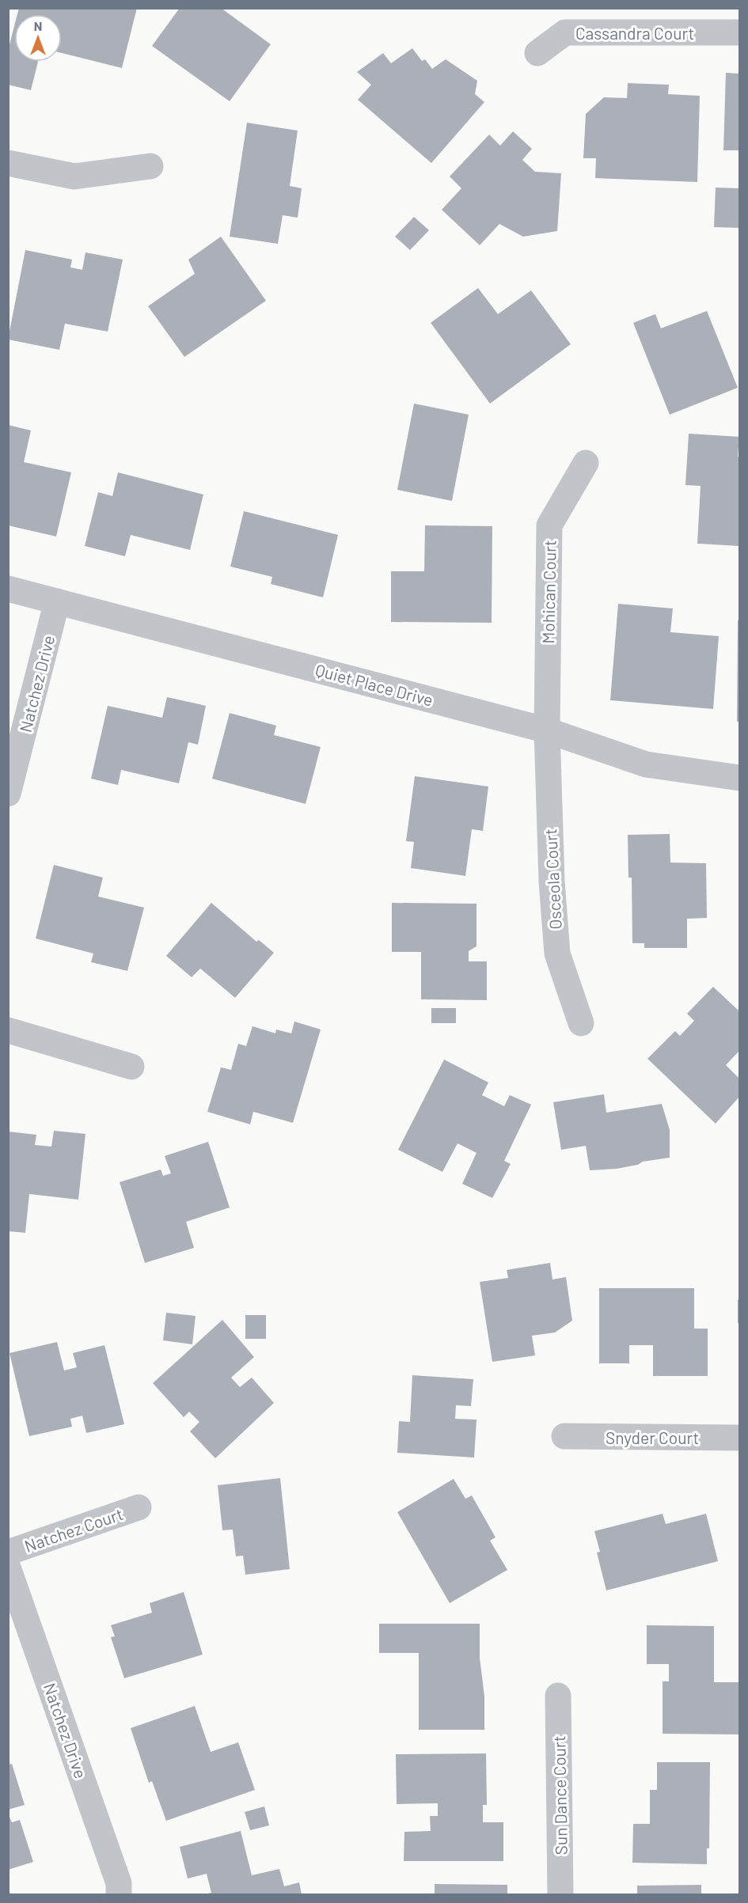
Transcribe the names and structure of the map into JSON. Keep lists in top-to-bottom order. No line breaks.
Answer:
{"streets":{"street":["Cassandra Court","Mohican Court","Natchez Drive","Quiet Place Drive","Osceola Court","Snyder Court","Natchez Court","Sun Dance Court"]},"crossings":[["Mohican Court","Quiet Place Drive"],["Mohican Court","Osceola Court"],["Natchez Drive","Quiet Place Drive"],["Quiet Place Drive","Osceola Court"]],"north":"top"}
